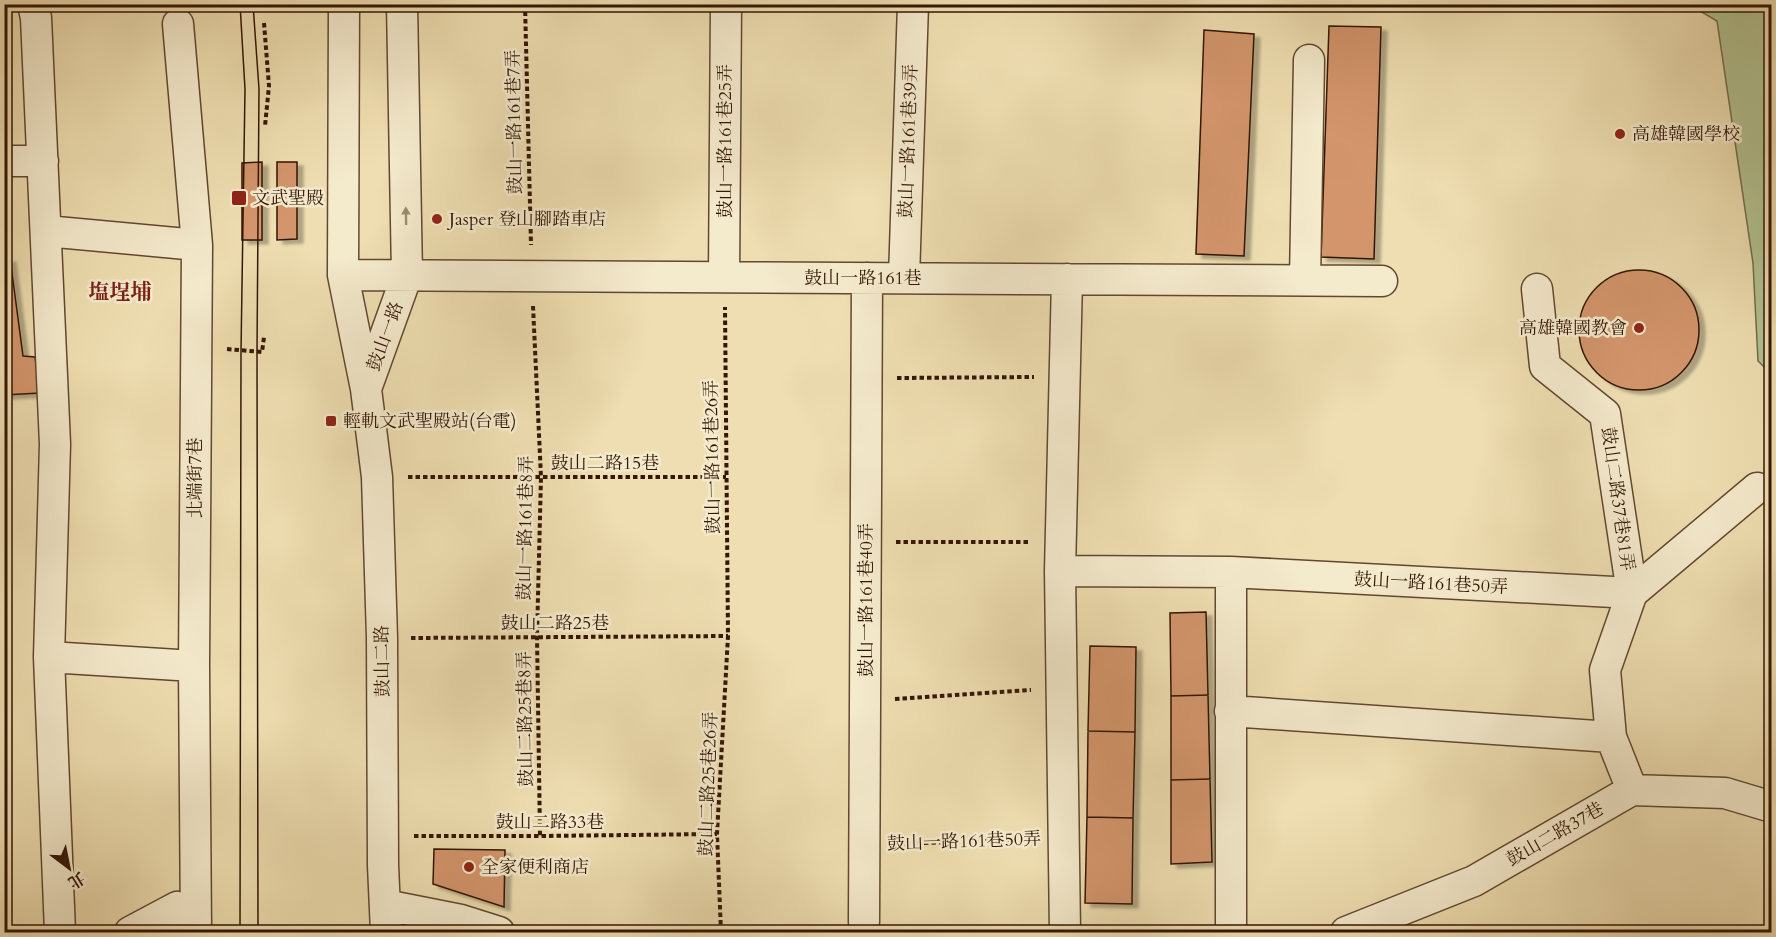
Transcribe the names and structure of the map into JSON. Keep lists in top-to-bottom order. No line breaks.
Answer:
{"streets":{"street":["鼓山一路161巷25弄","鼓山一路161巷39弄","鼓山一路161巷","鼓山一路","北端街7巷","鼓山二路37巷81弄","鼓山一路161巷50弄","鼓山一路161巷40弄","鼓山二路","鼓山二路37巷"],"path":["鼓山一路161巷7弄","鼓山一路161巷26弄","鼓山二路15巷","鼓山一路161巷8弄","鼓山二路25巷","鼓山二路25巷8弄","鼓山二路25巷26弄","鼓山二路33巷"]},"crossings":[["鼓山一路161巷7弄","鼓山一路161巷"],["鼓山一路161巷7弄","鼓山一路161巷8弄"],["鼓山一路161巷25弄","鼓山一路161巷"],["鼓山一路161巷25弄","鼓山一路161巷26弄"],["鼓山一路161巷39弄","鼓山一路161巷"],["鼓山一路161巷","鼓山一路"],["鼓山一路161巷","鼓山一路161巷26弄"],["鼓山一路161巷","鼓山一路161巷8弄"],["鼓山一路161巷","鼓山一路161巷50弄"],["鼓山一路161巷","鼓山一路161巷40弄"],["鼓山一路","鼓山二路"],["鼓山一路161巷26弄","鼓山二路15巷"],["鼓山一路161巷26弄","鼓山二路25巷"],["鼓山一路161巷26弄","鼓山二路25巷26弄"],["鼓山二路15巷","鼓山一路161巷8弄"],["鼓山二路15巷","鼓山二路"],["鼓山二路37巷81弄","鼓山一路161巷50弄"],["鼓山二路37巷81弄","鼓山二路37巷"],["鼓山一路161巷8弄","鼓山二路25巷"],["鼓山一路161巷8弄","鼓山二路25巷8弄"],["鼓山一路161巷50弄","鼓山一路161巷40弄"],["鼓山二路25巷","鼓山二路"],["鼓山二路25巷","鼓山二路25巷8弄"],["鼓山二路25巷","鼓山二路25巷26弄"],["鼓山二路","鼓山二路33巷"],["鼓山二路25巷8弄","鼓山二路33巷"],["鼓山二路25巷26弄","鼓山二路33巷"]],"districts":["塩埕埔"],"places":{"other":["高雄韓國學校","Jasper 登山腳踏車店","高雄韓國教會","全家便利商店"],"transit":["文武聖殿","輕軌文武聖殿站(台電)"]},"north":"bottom right"}
